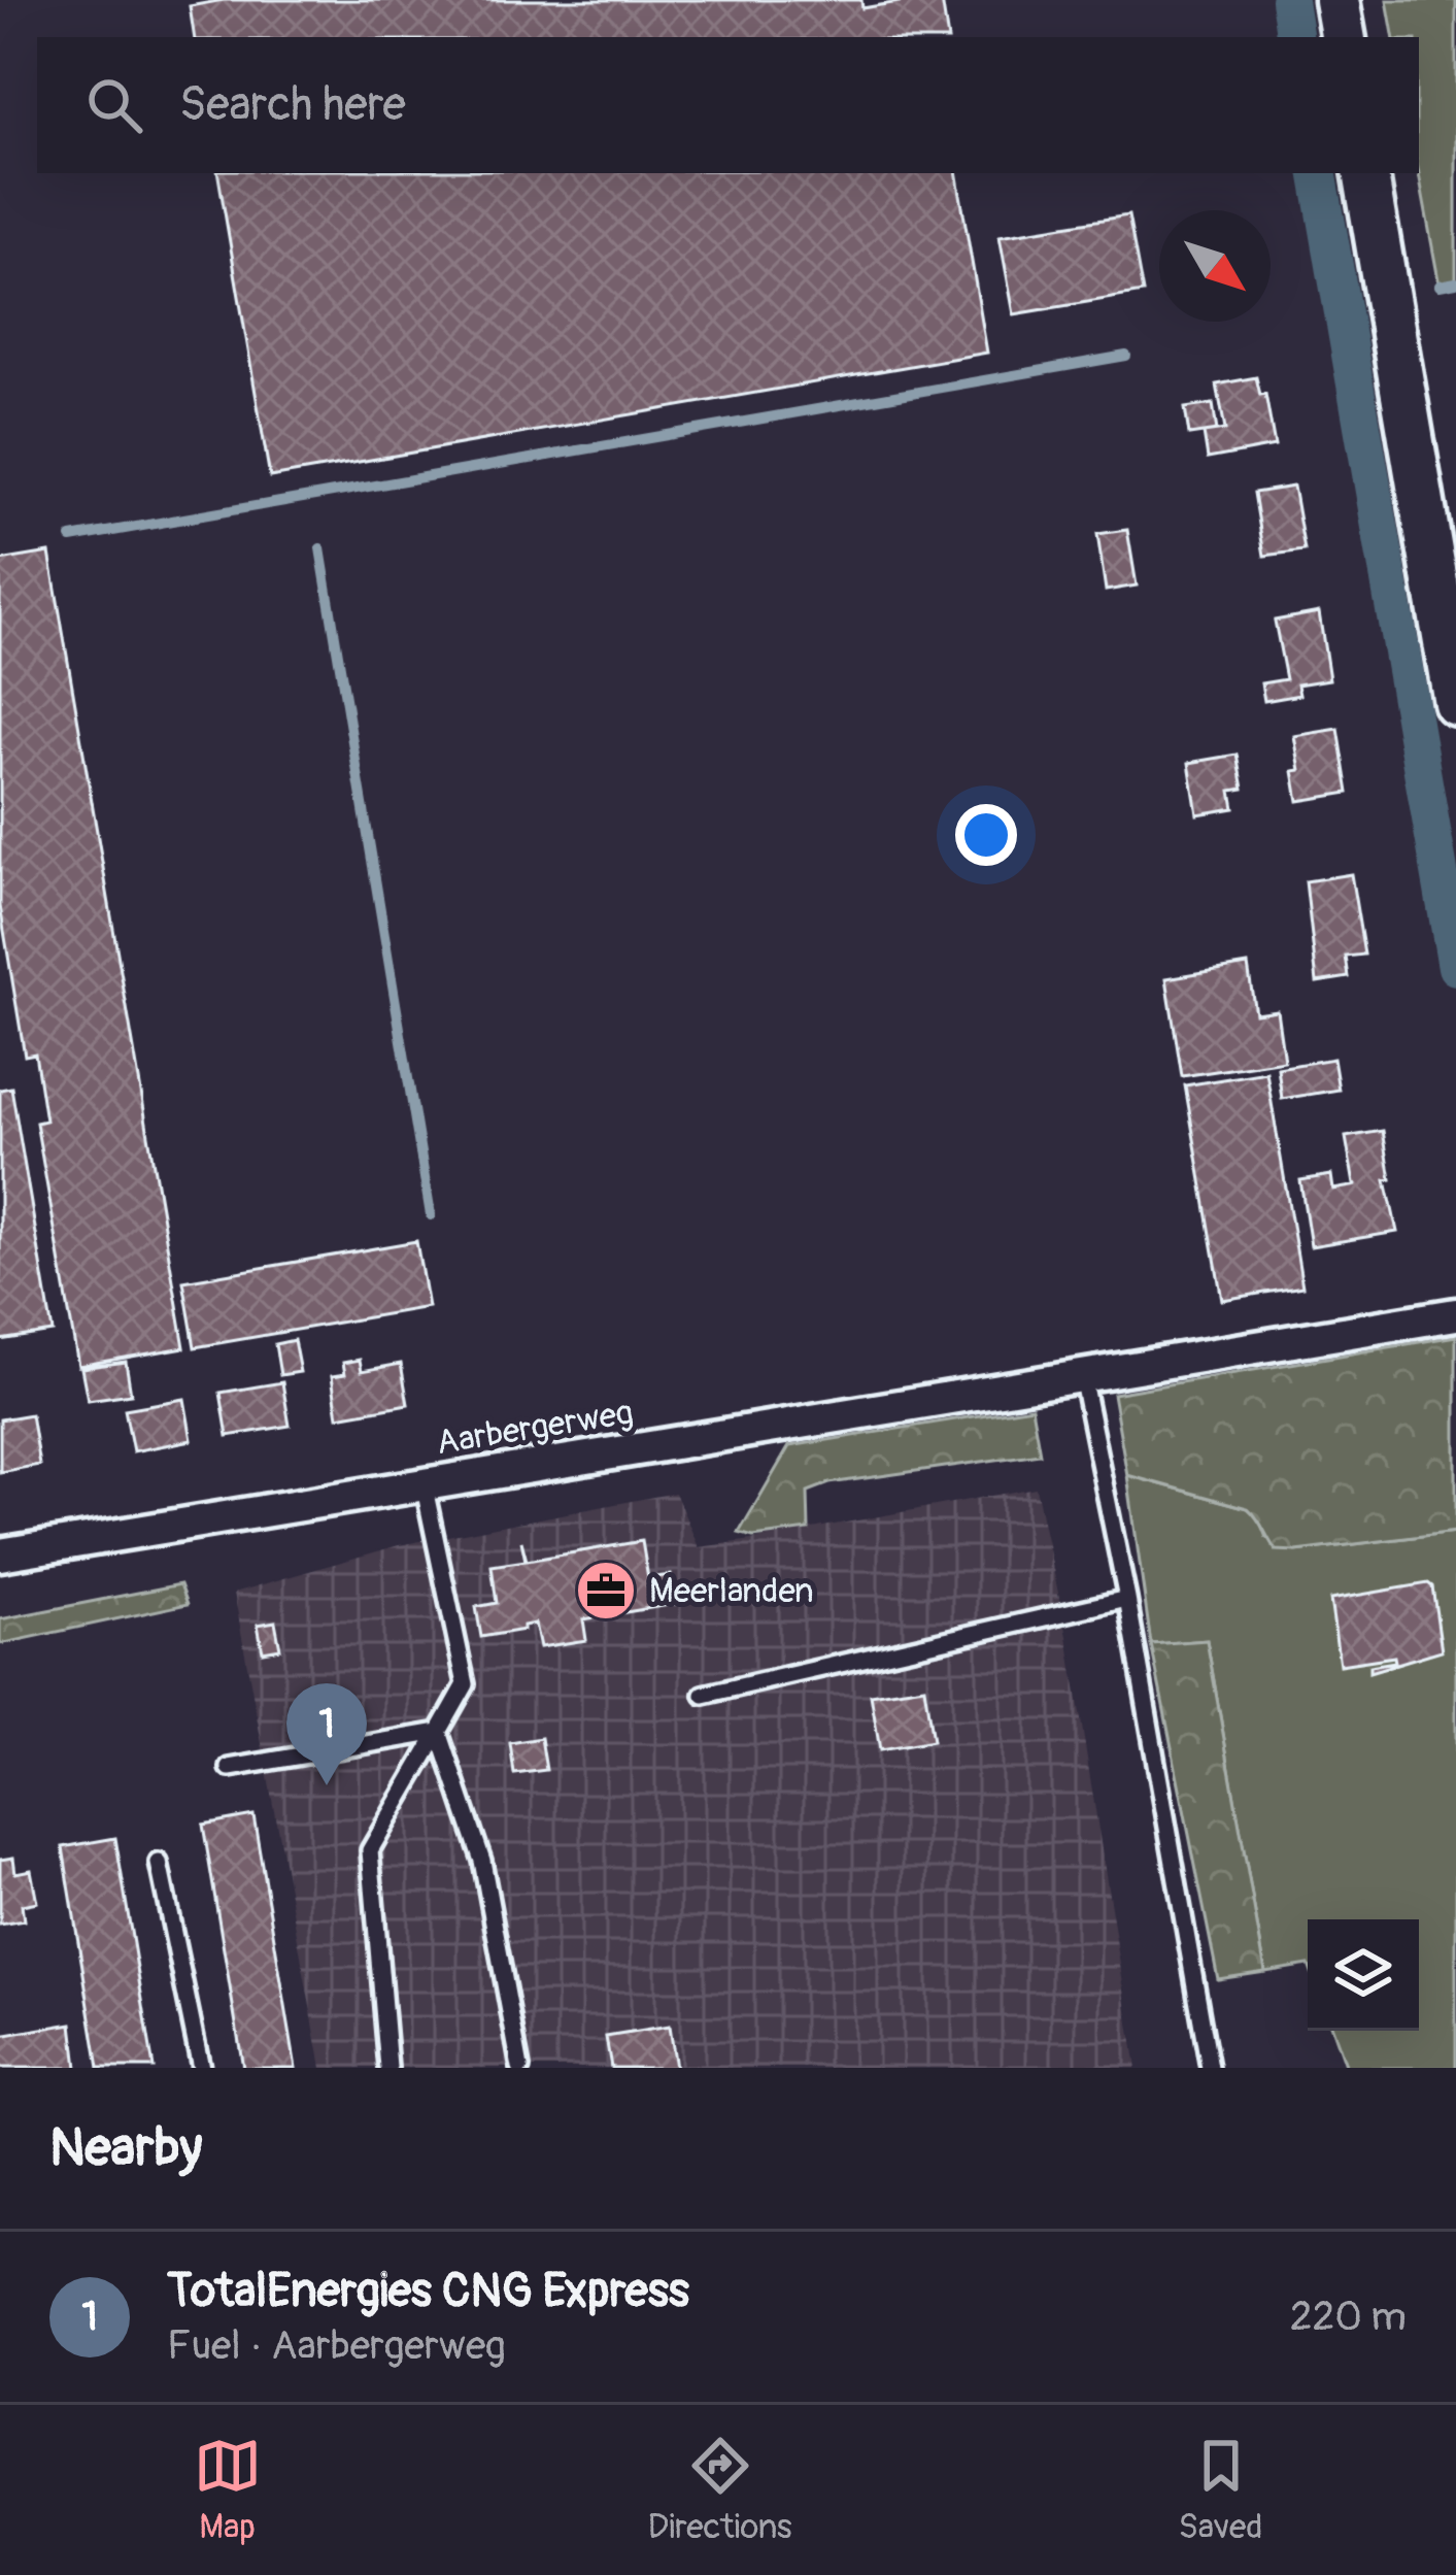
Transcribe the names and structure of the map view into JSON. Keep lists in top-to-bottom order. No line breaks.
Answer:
{"streets":{"street":["Aarbergerweg"]},"places":{"office":["Meerlanden"]},"north":"bottom right","page":{"search":"Search here","pins":"1","heading":"Nearby","list":[{"mark":"1","name":"TotalEnergies CNG Express","note":"Fuel · Aarbergerweg","value":"220 m"}],"nav":["Map","Directions","Saved"]}}
